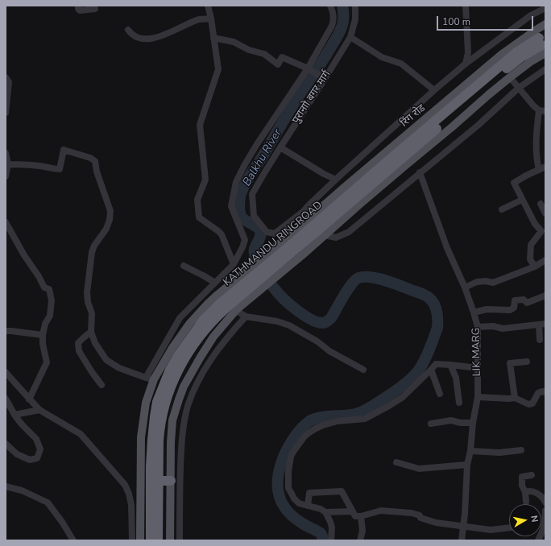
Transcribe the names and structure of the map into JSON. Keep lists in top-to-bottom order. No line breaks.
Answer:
{"streets":{"highway":["KATHMANDU RINGROAD"],"main road":["रिंग रोड"],"street":["पुरानाो बगर मार्ग","LIK MARG"]},"crossings":[["रिंग रोड","KATHMANDU RINGROAD"]],"water":["Balkhu River"],"scale_bar":"100 m","north":"right"}
